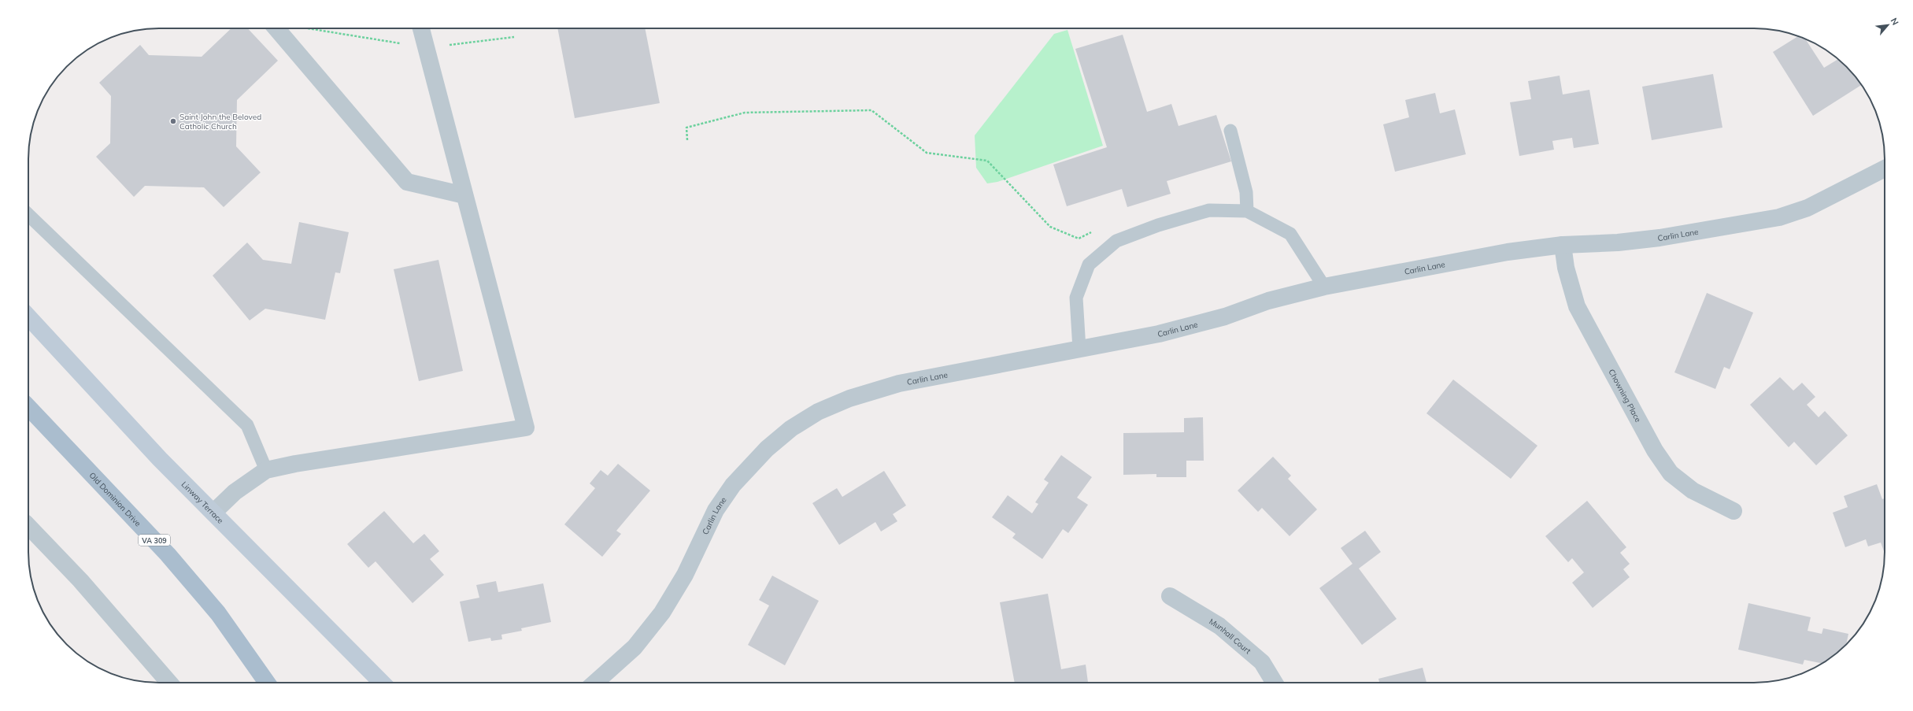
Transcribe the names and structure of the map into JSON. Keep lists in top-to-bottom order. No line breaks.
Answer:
{"streets":{"main road":["Old Dominion Drive","VA 309"],"street":["Carlin Lane","Chowning Place","Linway Terrace","Munhall Court"]},"crossings":[["Carlin Lane","Chowning Place"]],"places":["Saint John the Beloved Catholic Church"],"north":"top right"}
